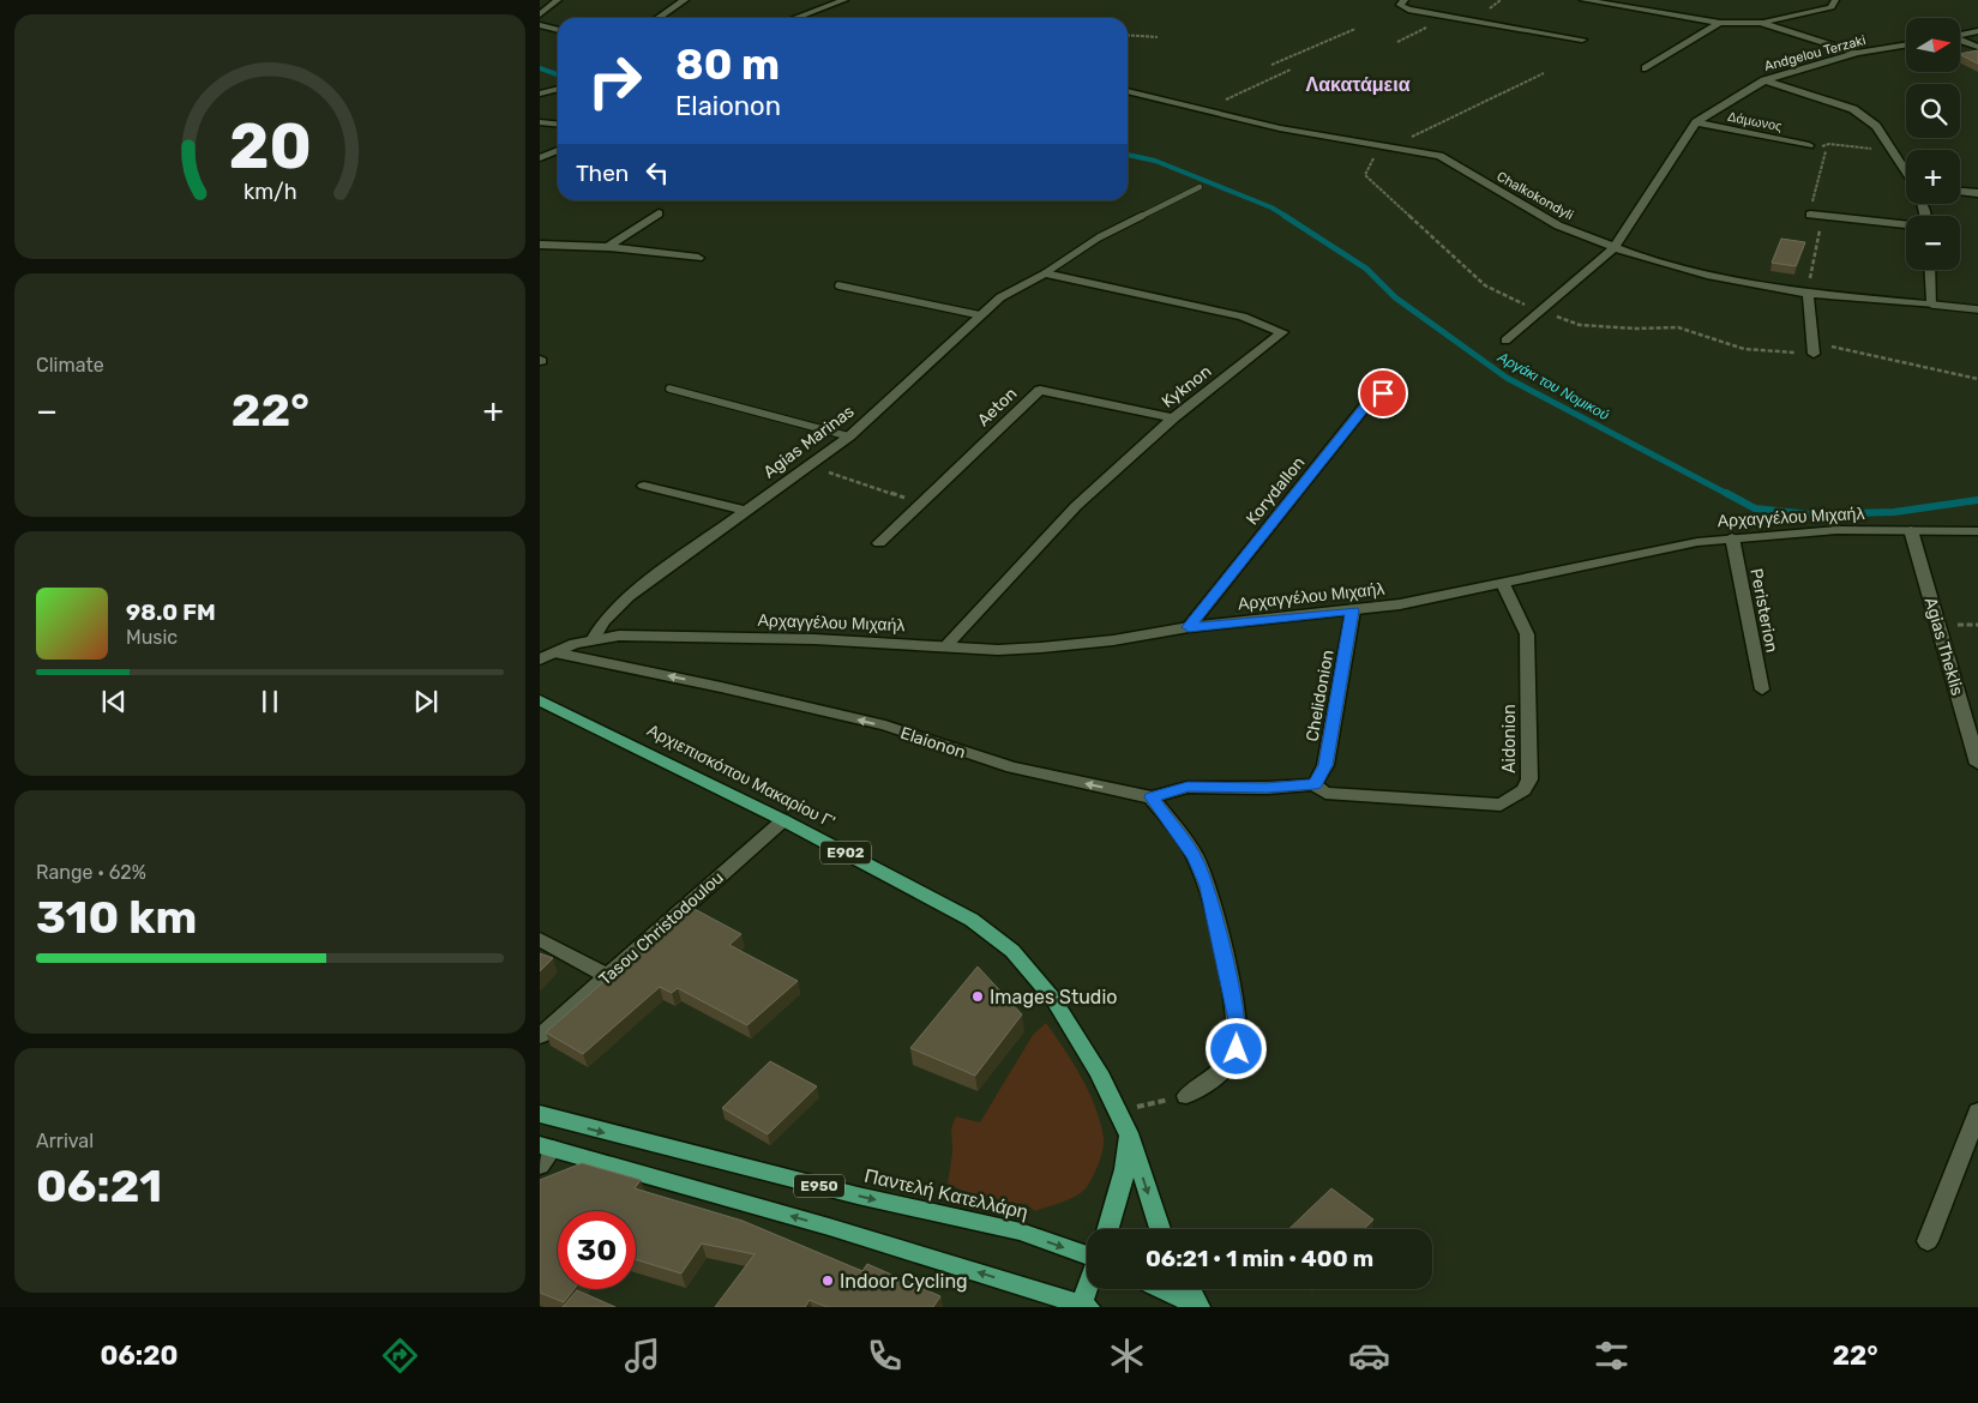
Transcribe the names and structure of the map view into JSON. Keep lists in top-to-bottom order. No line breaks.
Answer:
{"streets":{"main road":["Αρχιεπισκόπου Μακαρίου Γ'","E902","E950","Παντελή Κατελλάρη"],"street":["Andgelou Terzaki","Δάμωνος","Chalkokondyli","Kyknon","Aeton","Agias Marinas","Korydallon","Αρχαγγέλου Μιχαήλ","Peristerion","Agias Theklis","Chelidonion","Aidonion","Elaionon","Tasou Christodoulou"]},"crossings":[["Andgelou Terzaki","Δάμωνος"],["Kyknon","Aeton"],["Kyknon","Agias Marinas"],["Kyknon","Αρχαγγέλου Μιχαήλ"],["Agias Marinas","Αρχαγγέλου Μιχαήλ"],["Korydallon","Αρχαγγέλου Μιχαήλ"],["Αρχαγγέλου Μιχαήλ","Peristerion"],["Αρχαγγέλου Μιχαήλ","Agias Theklis"],["Αρχαγγέλου Μιχαήλ","Chelidonion"],["Αρχαγγέλου Μιχαήλ","Aidonion"],["Αρχαγγέλου Μιχαήλ","Elaionon"],["Chelidonion","Aidonion"],["Chelidonion","Elaionon"],["Aidonion","Elaionon"],["Αρχιεπισκόπου Μακαρίου Γ'","Tasou Christodoulou"]],"one_way":["Elaionon"],"districts":["Λακατάμεια"],"water":["Αργάκι του Νομικού"],"places":["Images Studio","Indoor Cycling"],"north":"right","page":{"map_buttons":["+","−"],"turn":["80 m","Elaionon"],"then":"Then","tile":["Climate",["Range · 62%","310 km"],["Arrival","06:21"]],"heat":["−","22°","+"],"song":["98.0 FM","Music"],"limit":"30","trip":"06:21 · 1 min · 400 m","tabs":["06:20","22°"],"gauge":["20","km/h"]}}
